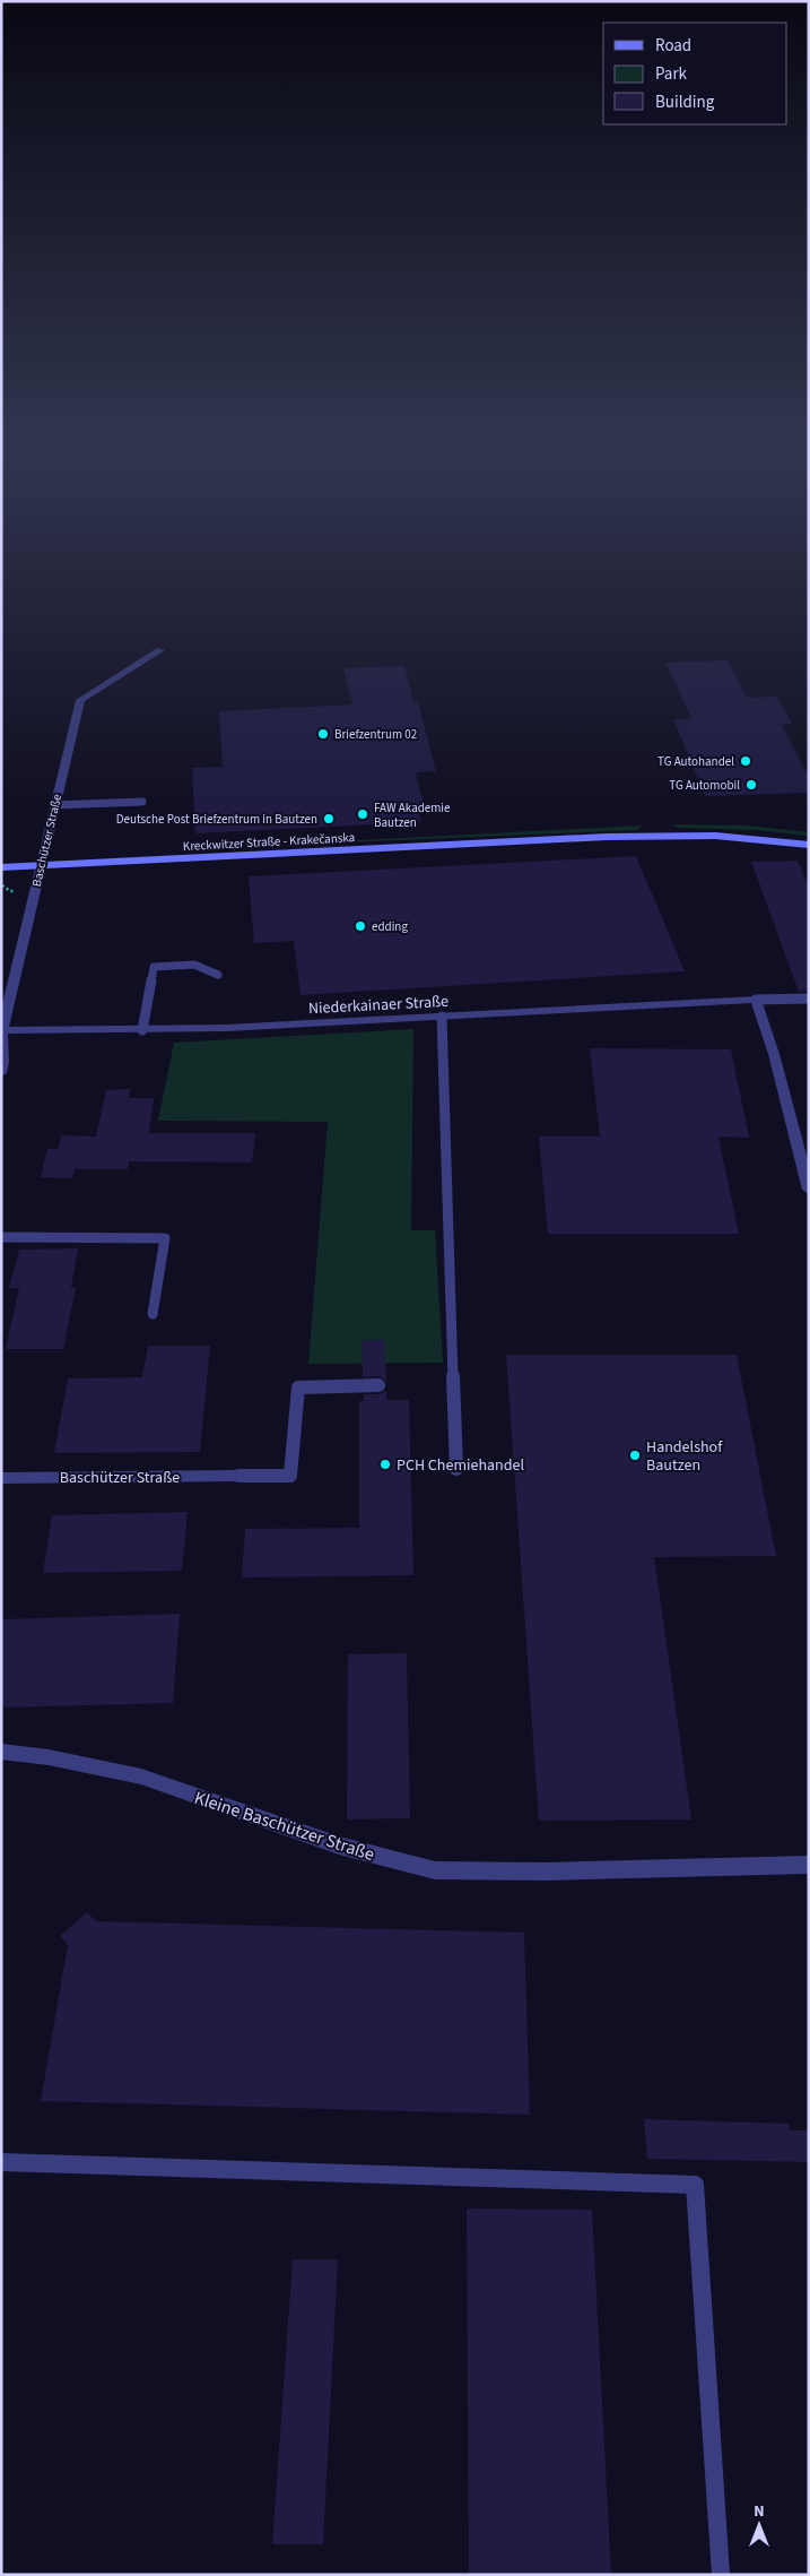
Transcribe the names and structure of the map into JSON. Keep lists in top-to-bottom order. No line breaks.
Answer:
{"streets":{"street":["Baschützer Straße","Kreckwitzer Straße - Krakečanska","Niederkainaer Straße","Kleine Baschützer Straße"]},"crossings":[["Baschützer Straße","Kreckwitzer Straße - Krakečanska"],["Baschützer Straße","Niederkainaer Straße"]],"places":["Briefzentrum 02","TG Autohandel","TG Automobil","FAW Akademie Bautzen","Deutsche Post Briefzentrum in Bautzen","edding","Handelshof Bautzen","PCH Chemiehandel"],"legend":["Road","Park","Building"],"north":"top"}
